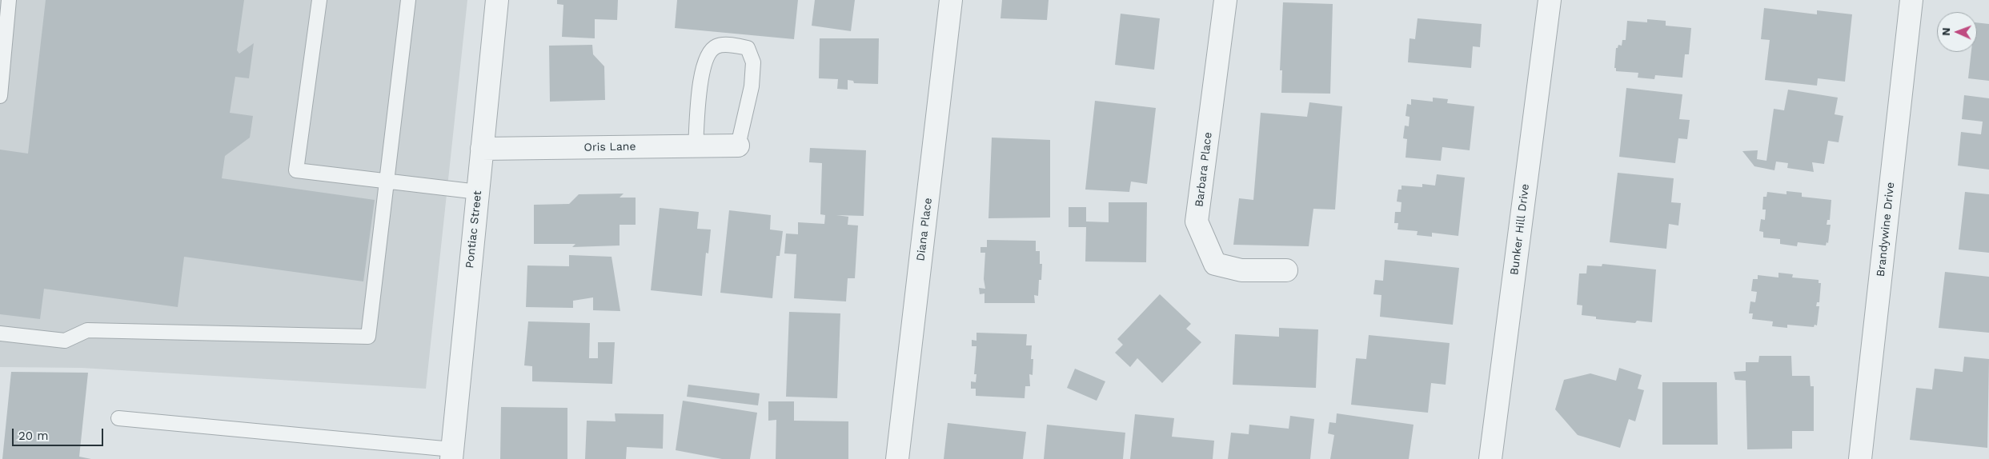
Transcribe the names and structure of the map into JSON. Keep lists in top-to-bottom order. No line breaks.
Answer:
{"streets":{"street":["Oris Lane","Barbara Place","Pontiac Street","Diana Place","Bunker Hill Drive","Brandywine Drive"]},"crossings":[["Oris Lane","Pontiac Street"]],"scale_bar":"20 m","north":"left"}
